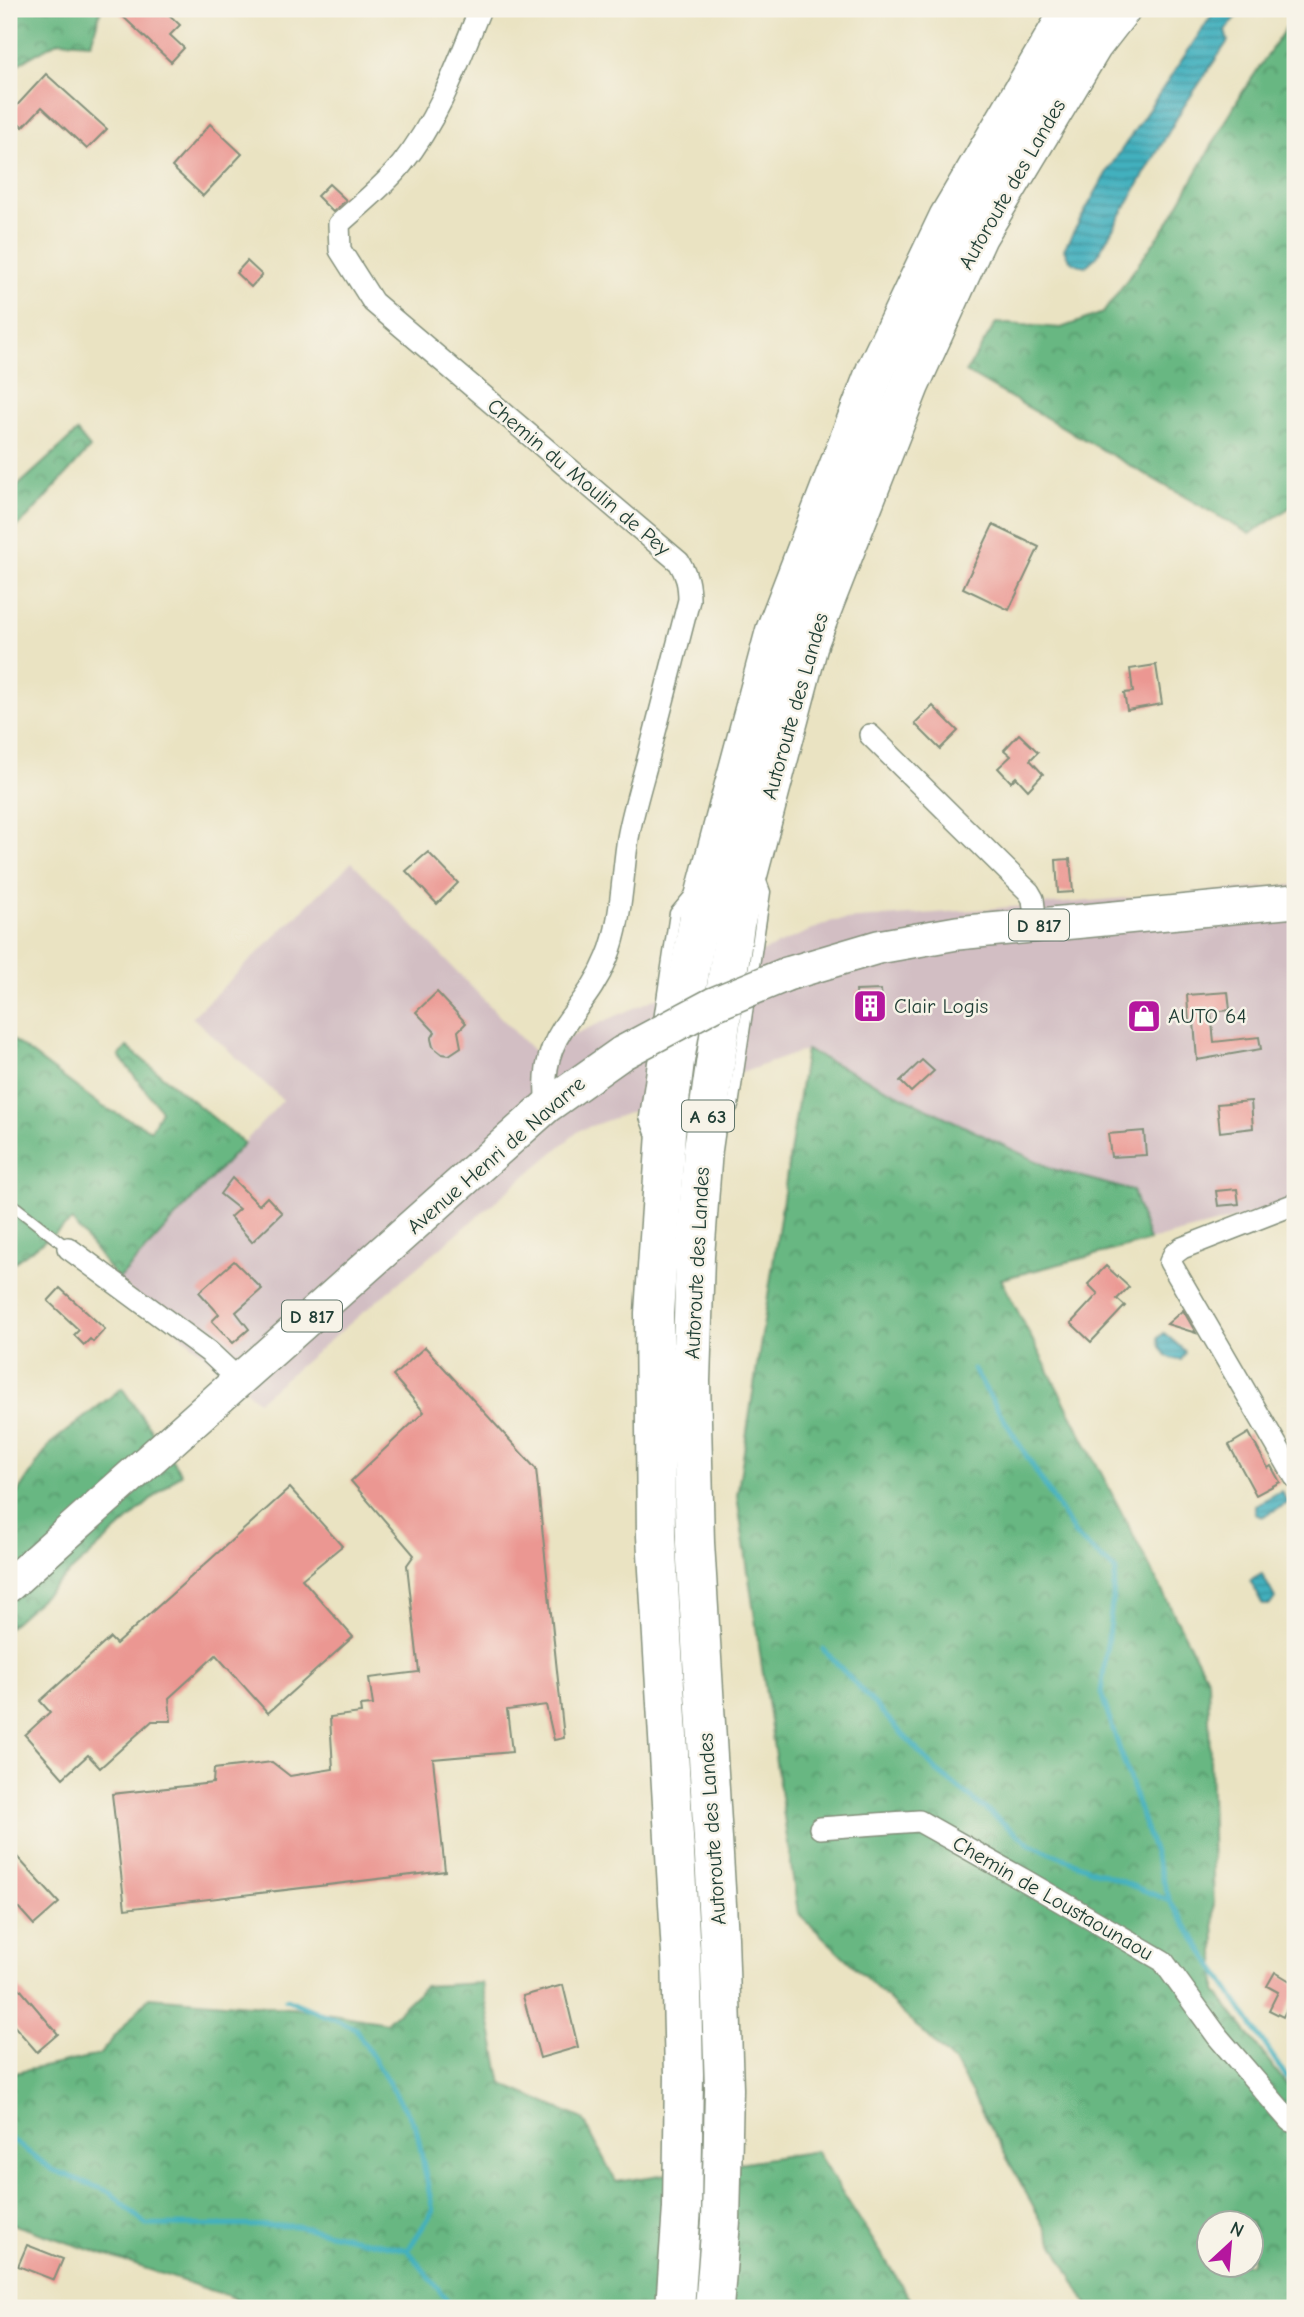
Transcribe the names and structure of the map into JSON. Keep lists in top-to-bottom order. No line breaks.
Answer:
{"streets":{"highway":["Autoroute des Landes","A 63"],"main road":["D 817","Avenue Henri de Navarre"],"street":["Chemin du Moulin de Pey","Chemin de Loustaounaou"]},"crossings":[["Chemin du Moulin de Pey","Avenue Henri de Navarre"]],"places":{"building":["Clair Logis"],"shop":["AUTO 64"]},"north":"top right"}
